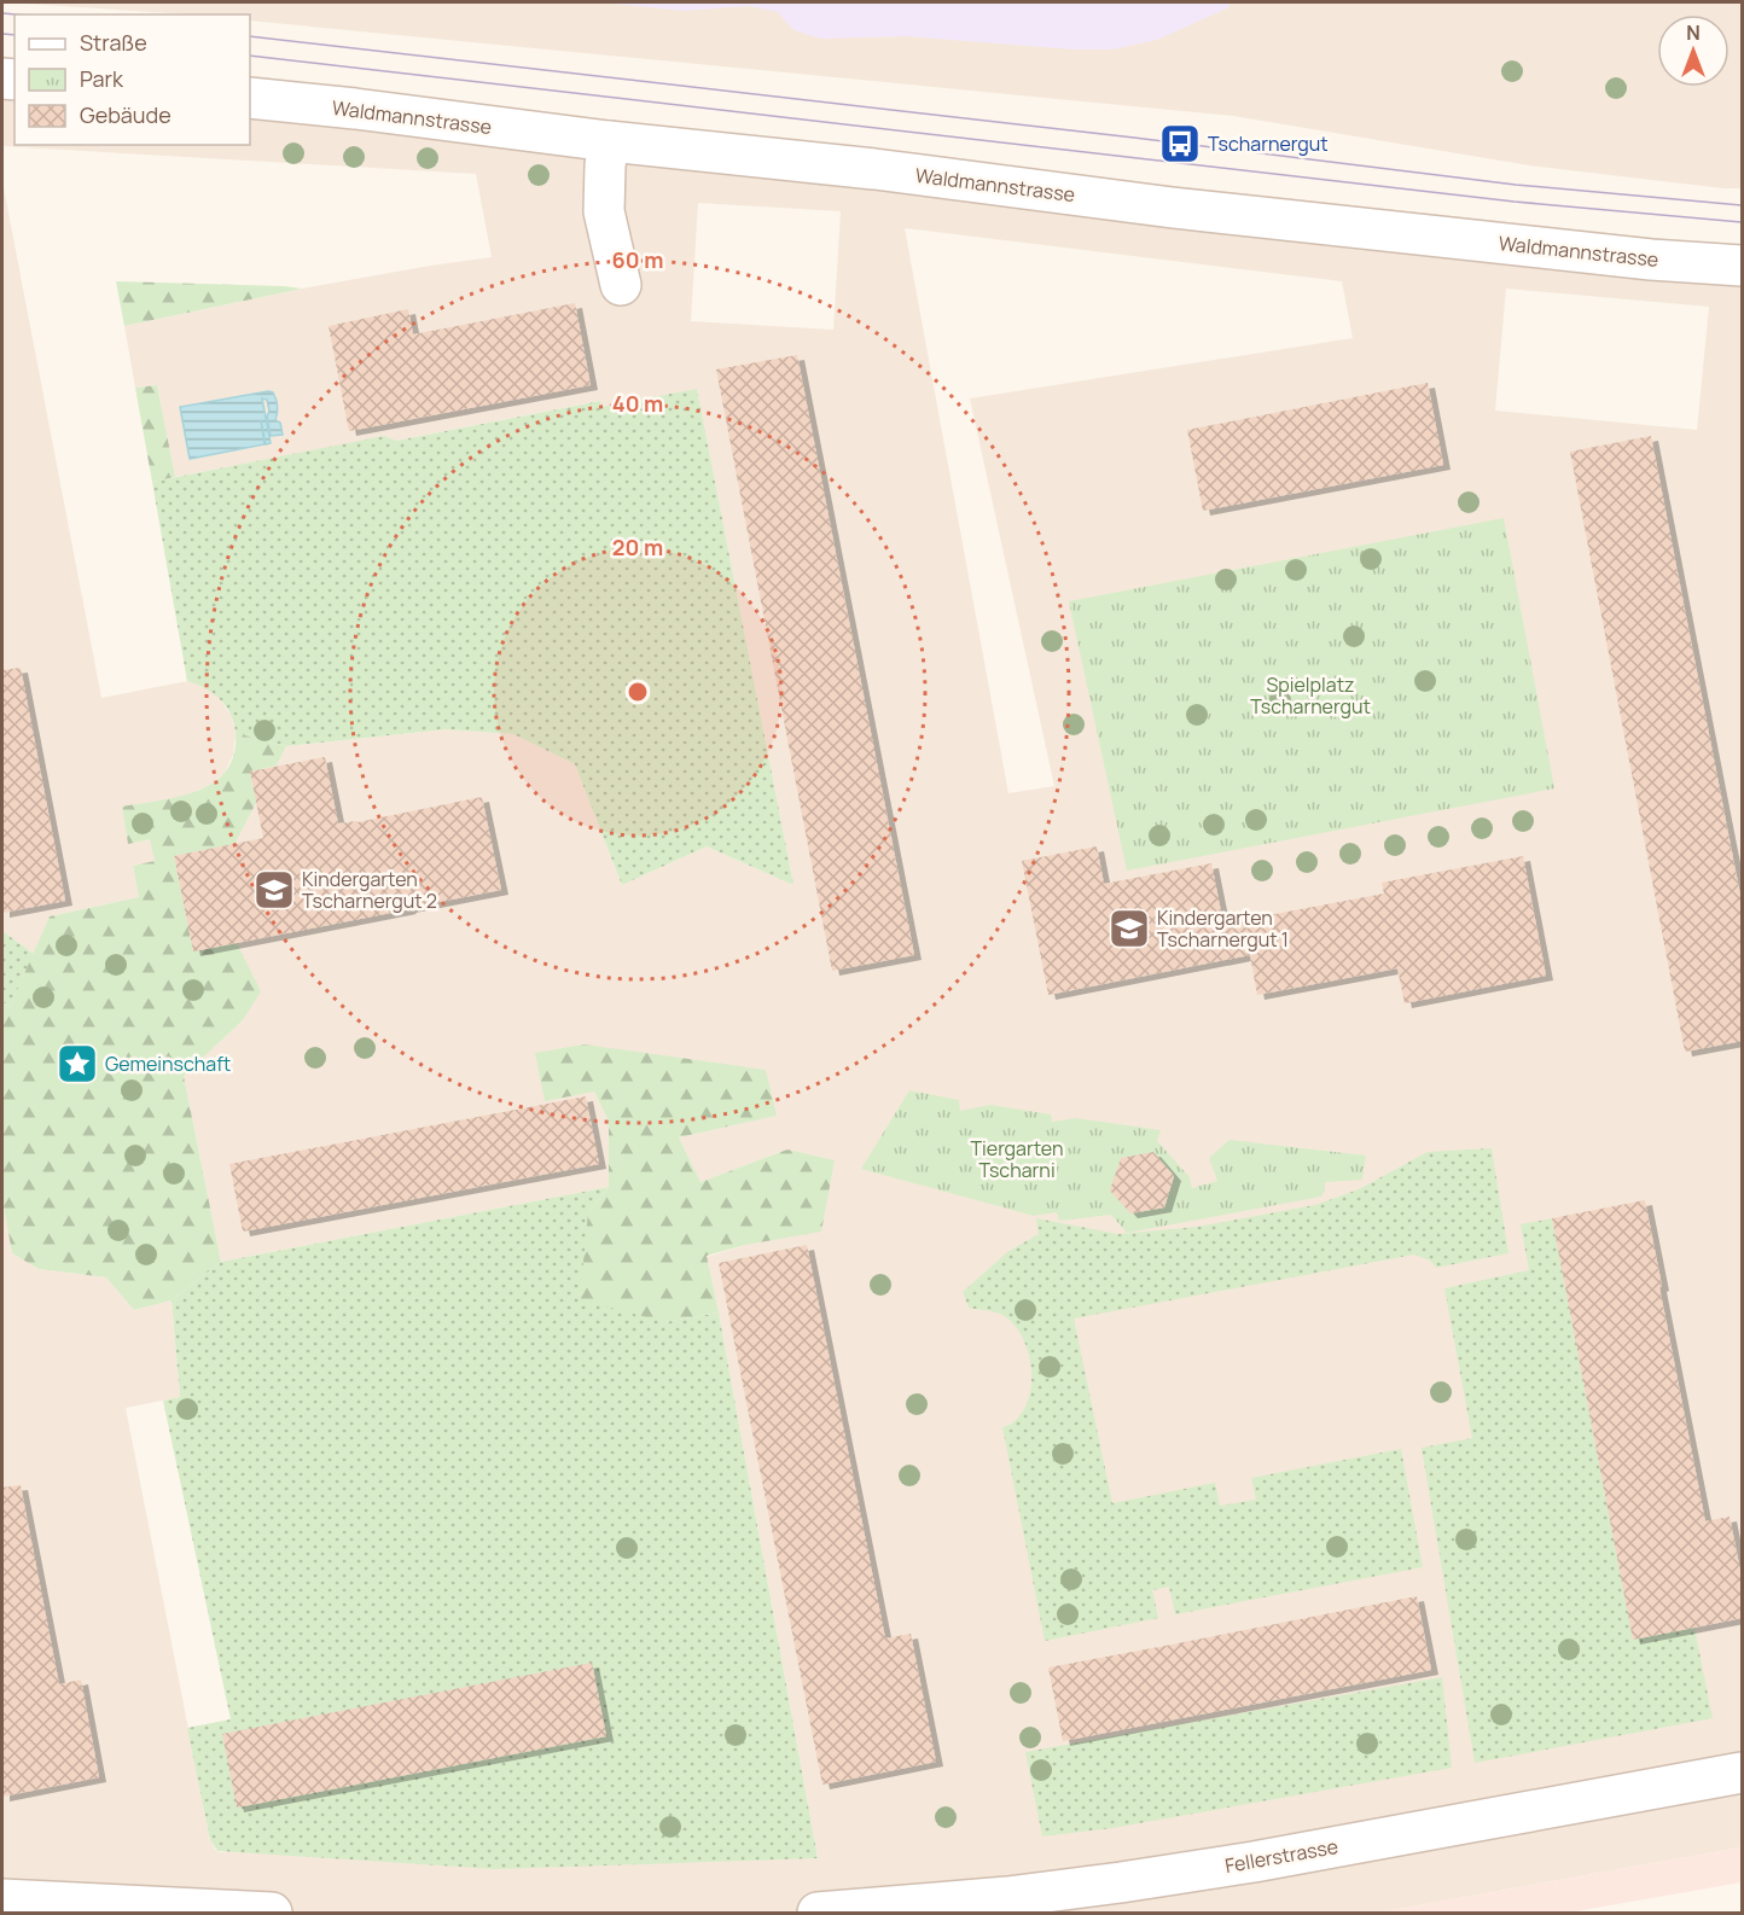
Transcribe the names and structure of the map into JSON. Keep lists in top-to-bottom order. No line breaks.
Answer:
{"streets":{"street":["Waldmannstrasse","Fellerstrasse"]},"parks":["Spielplatz Tscharnergut","Tiergarten Tscharni"],"places":{"bus stop":["Tscharnergut"],"school or university":["Kindergarten Tscharnergut 2","Kindergarten Tscharnergut 1"],"place":["Gemeinschaft"]},"legend":["Straße","Park","Gebäude"],"north":"top","rings":["60 m","40 m","20 m"]}
